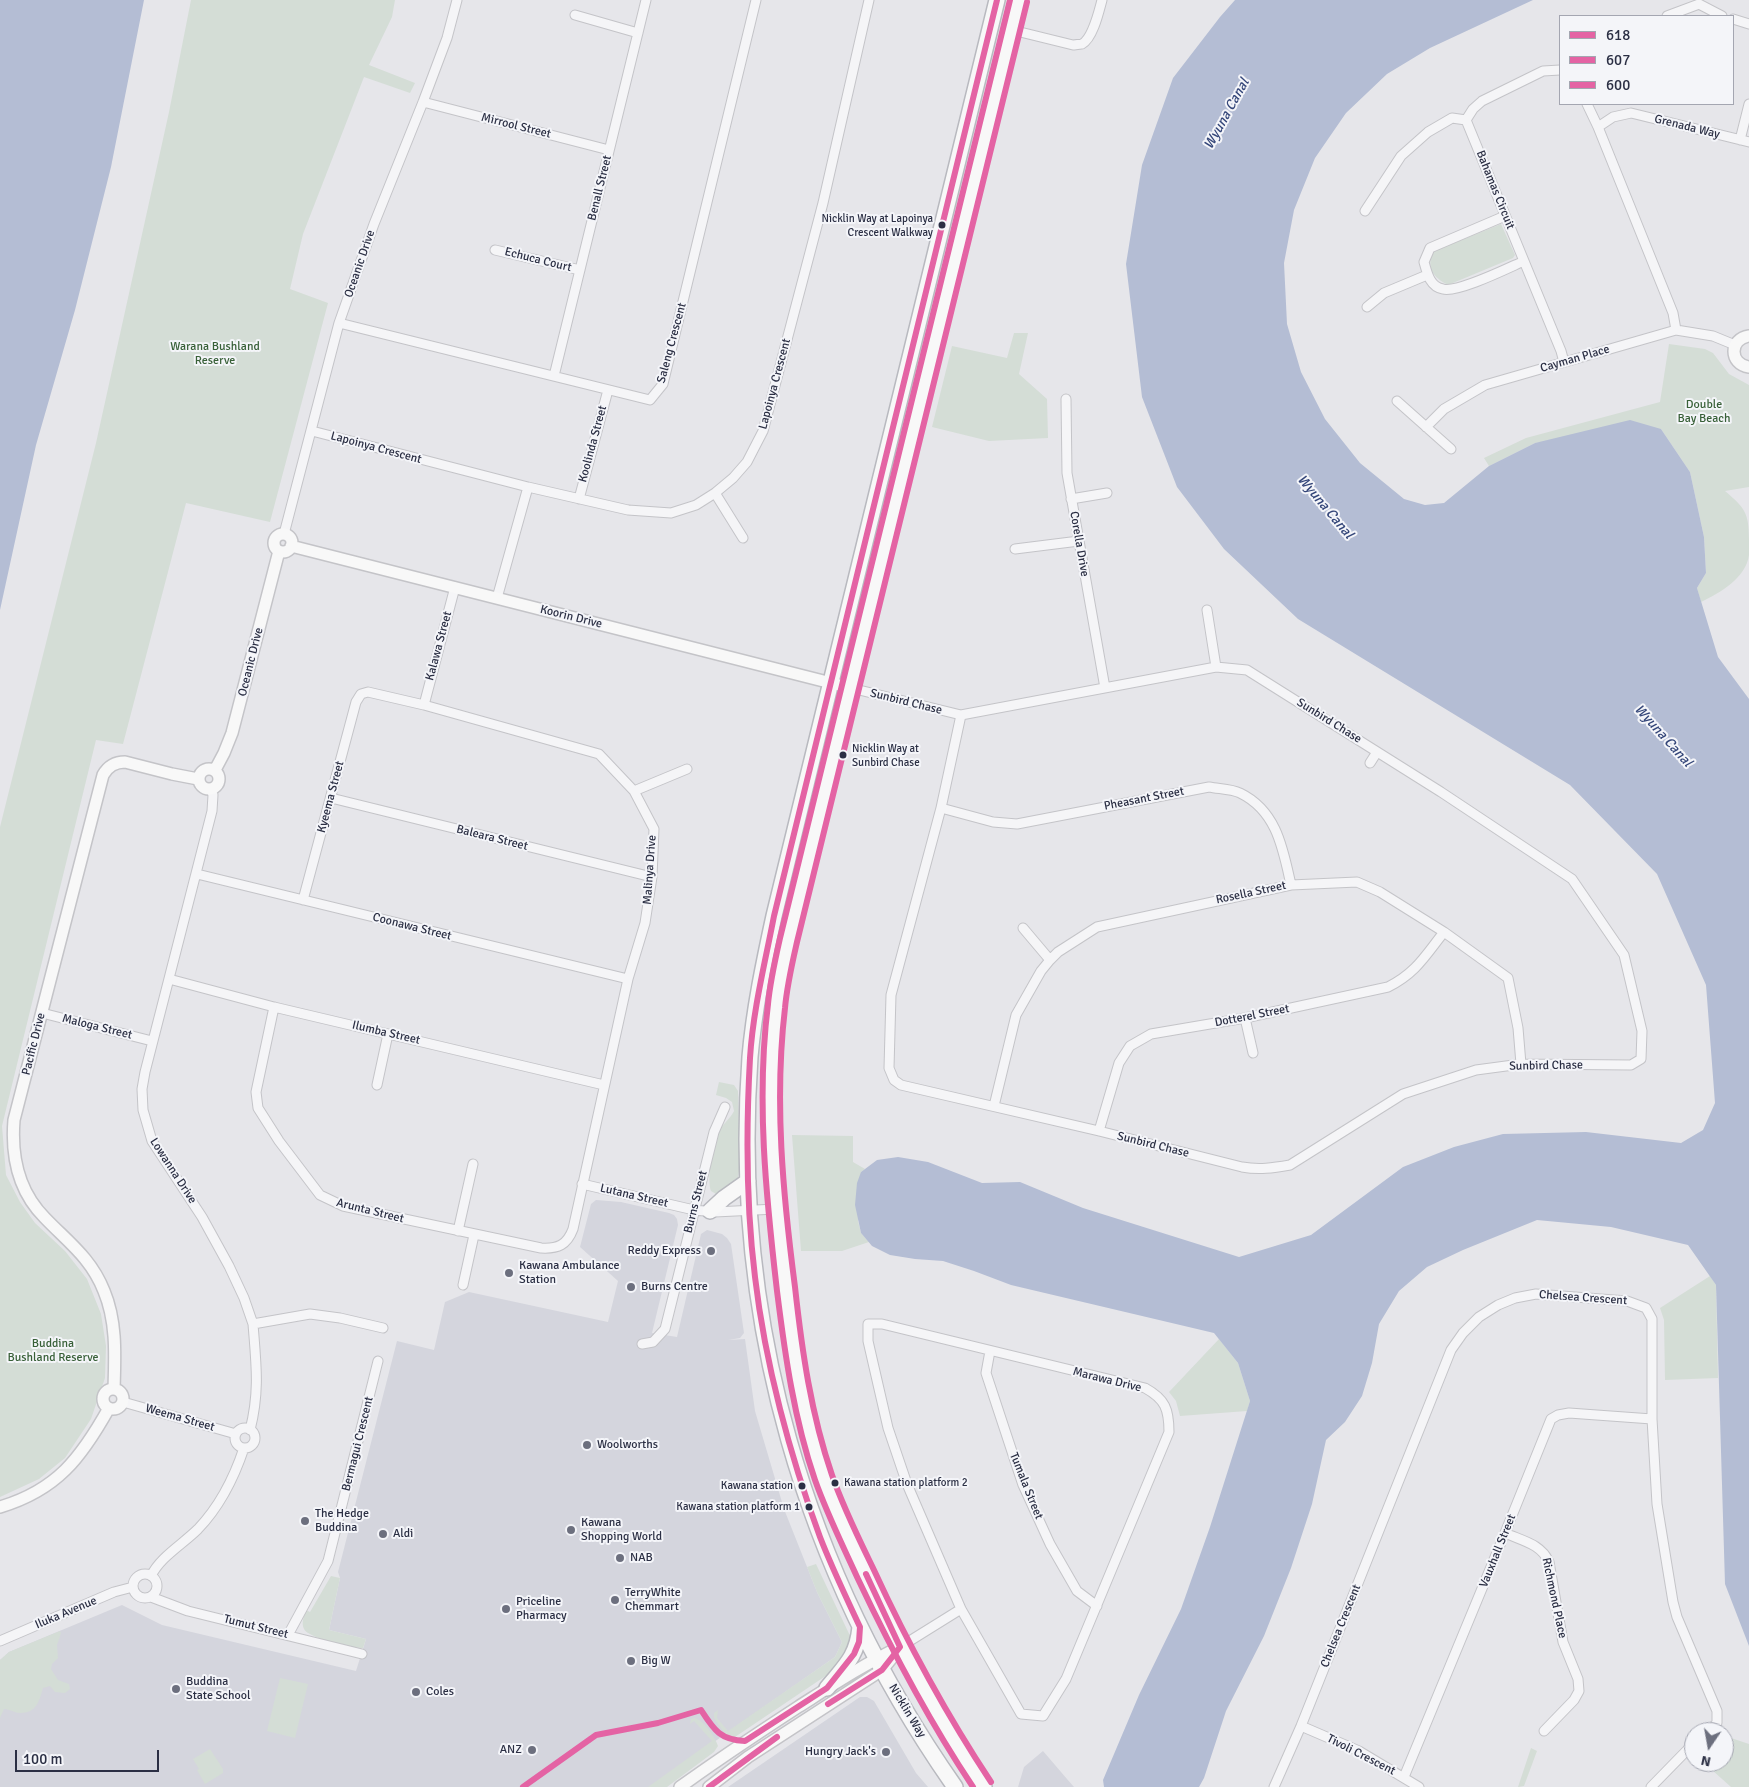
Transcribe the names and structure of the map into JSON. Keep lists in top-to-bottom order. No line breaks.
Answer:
{"streets":{"highway":["Nicklin Way"],"street":["Mirrool Street","Grenada Way","Benall Street","Bahamas Circuit","Echuca Court","Oceanic Drive","Saleng Crescent","Cayman Place","Lapoinya Crescent","Koolinda Street","Corella Drive","Koorin Drive","Kalawa Street","Sunbird Chase","Kyeema Street","Pheasant Street","Baleara Street","Malinya Drive","Rosella Street","Coonawa Street","Dotterel Street","Maloga Street","Ilumba Street","Pacific Drive","Lowanna Drive","Lutana Street","Burns Street","Arunta Street","Chelsea Crescent","Marawa Drive","Weema Street","Bermagui Crescent","Tumala Street","Vauxhall Street","Richmond Place","Iluka Avenue","Tumut Street","Tivoli Crescent"]},"crossings":[["Mirrool Street","Benall Street"],["Mirrool Street","Oceanic Drive"],["Benall Street","Echuca Court"],["Benall Street","Saleng Crescent"],["Bahamas Circuit","Cayman Place"],["Oceanic Drive","Saleng Crescent"],["Oceanic Drive","Lapoinya Crescent"],["Oceanic Drive","Koorin Drive"],["Oceanic Drive","Pacific Drive"],["Oceanic Drive","Lowanna Drive"],["Saleng Crescent","Koolinda Street"],["Lapoinya Crescent","Koolinda Street"],["Corella Drive","Sunbird Chase"],["Koorin Drive","Kalawa Street"],["Koorin Drive","Sunbird Chase"],["Koorin Drive","Nicklin Way"],["Kalawa Street","Malinya Drive"],["Sunbird Chase","Pheasant Street"],["Sunbird Chase","Rosella Street"],["Sunbird Chase","Dotterel Street"],["Sunbird Chase","Nicklin Way"],["Kyeema Street","Baleara Street"],["Kyeema Street","Malinya Drive"],["Kyeema Street","Coonawa Street"],["Pheasant Street","Rosella Street"],["Baleara Street","Malinya Drive"],["Malinya Drive","Coonawa Street"],["Malinya Drive","Ilumba Street"],["Malinya Drive","Lutana Street"],["Malinya Drive","Arunta Street"],["Rosella Street","Dotterel Street"],["Coonawa Street","Lowanna Drive"],["Maloga Street","Pacific Drive"],["Maloga Street","Lowanna Drive"],["Ilumba Street","Lowanna Drive"],["Ilumba Street","Arunta Street"],["Pacific Drive","Lowanna Drive"],["Pacific Drive","Weema Street"],["Lowanna Drive","Weema Street"],["Lutana Street","Burns Street"],["Lutana Street","Arunta Street"],["Lutana Street","Nicklin Way"],["Chelsea Crescent","Vauxhall Street"],["Chelsea Crescent","Tivoli Crescent"],["Marawa Drive","Tumala Street"],["Bermagui Crescent","Tumut Street"],["Vauxhall Street","Richmond Place"],["Vauxhall Street","Tivoli Crescent"],["Iluka Avenue","Tumut Street"]],"water":["Wyuna Canal"],"parks":["Warana Bushland Reserve","Double Bay Beach","Buddina Bushland Reserve"],"places":["Nicklin Way at Lapoinya Crescent Walkway","Nicklin Way at Sunbird Chase","Reddy Express","Kawana Ambulance Station","Burns Centre","Woolworths","Kawana station platform 2","Kawana station","Kawana station platform 1","The Hedge Buddina","Kawana Shopping World","Aldi","NAB","TerryWhite Chemmart","Priceline Pharmacy","Big W","Buddina State School","Coles","ANZ","Hungry Jack's"],"lines":["transit line 618","transit line 600","transit line 607"],"legend":["618","607","600"],"scale_bar":"100 m","north":"bottom"}
